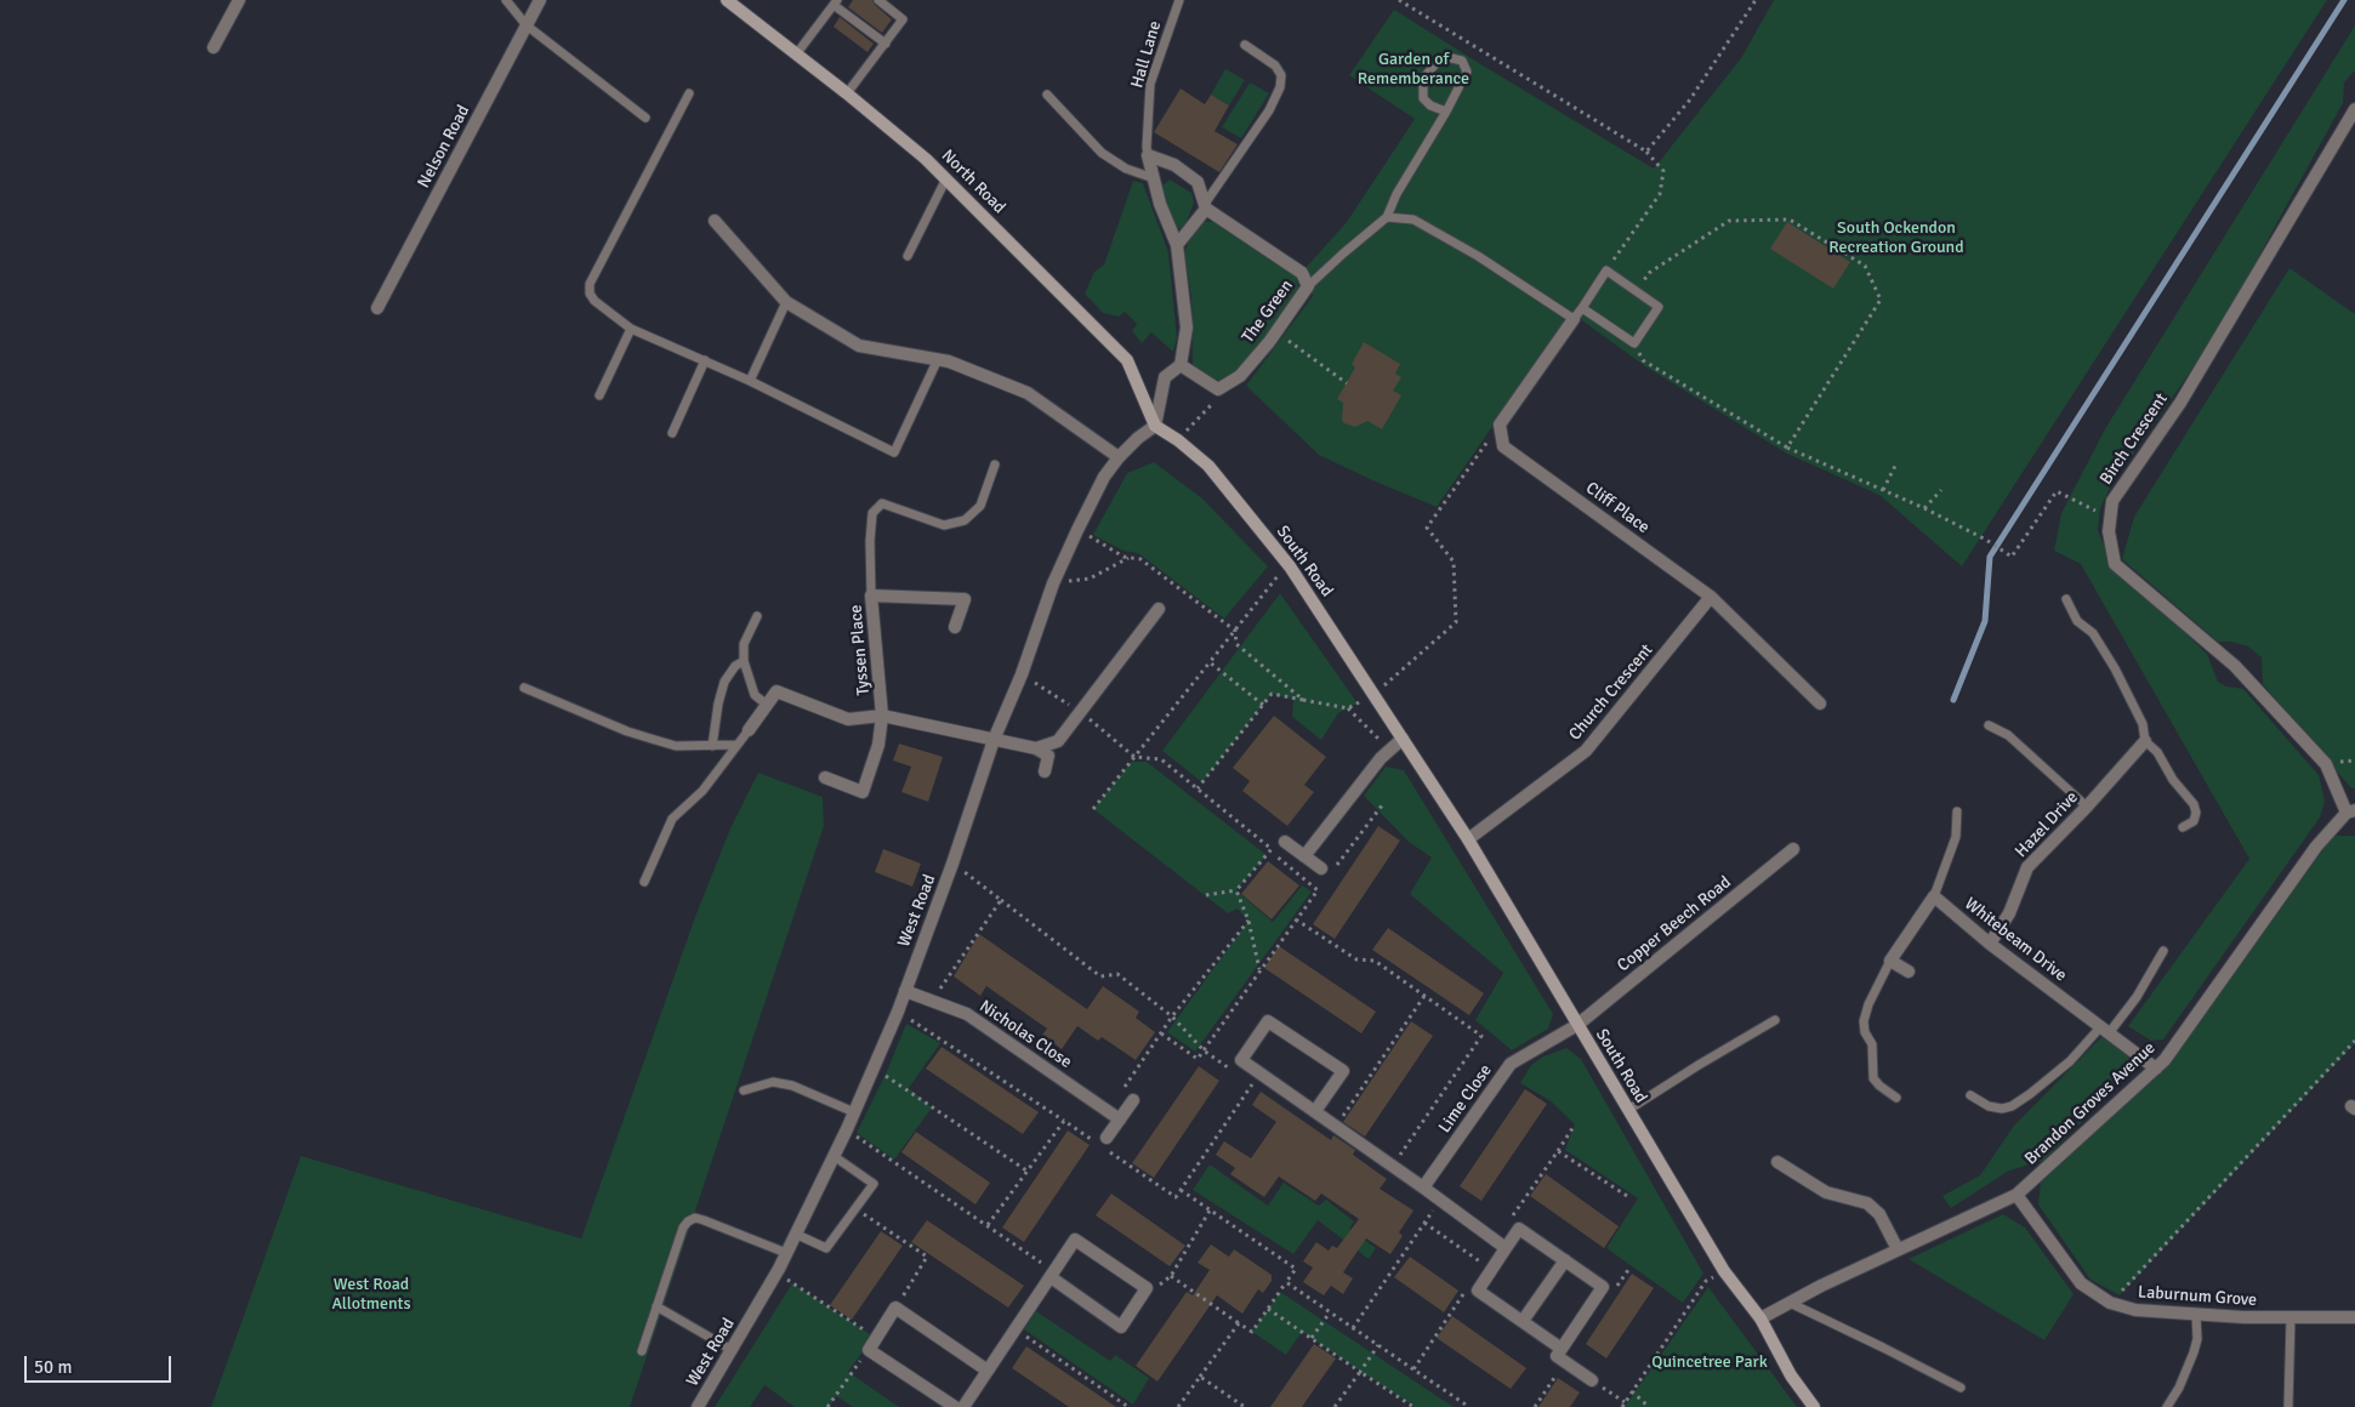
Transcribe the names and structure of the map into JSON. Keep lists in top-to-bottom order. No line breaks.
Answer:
{"streets":{"main road":["North Road","South Road"],"street":["Nelson Road","The Green","Birch Crescent","Cliff Place","Tyssen Place","Church Crescent","Hazel Drive","West Road","Copper Beech Road","Whitebeam Drive","Nicholas Close","Lime Close","Brandon Groves Avenue","Laburnum Grove"],"lane":["Hall Lane"]},"crossings":[["Hall Lane","The Green"],["North Road","South Road"],["North Road","West Road"],["Birch Crescent","Brandon Groves Avenue"],["Cliff Place","Church Crescent"],["South Road","Church Crescent"],["South Road","West Road"],["South Road","Copper Beech Road"],["South Road","Lime Close"],["South Road","Brandon Groves Avenue"],["Tyssen Place","West Road"],["Hazel Drive","Whitebeam Drive"],["West Road","Nicholas Close"],["Copper Beech Road","Lime Close"],["Whitebeam Drive","Brandon Groves Avenue"],["Brandon Groves Avenue","Laburnum Grove"]],"parks":["Garden of Rememberance","South Ockendon Recreation Ground","West Road Allotments","Quincetree Park"],"scale_bar":"50 m"}
